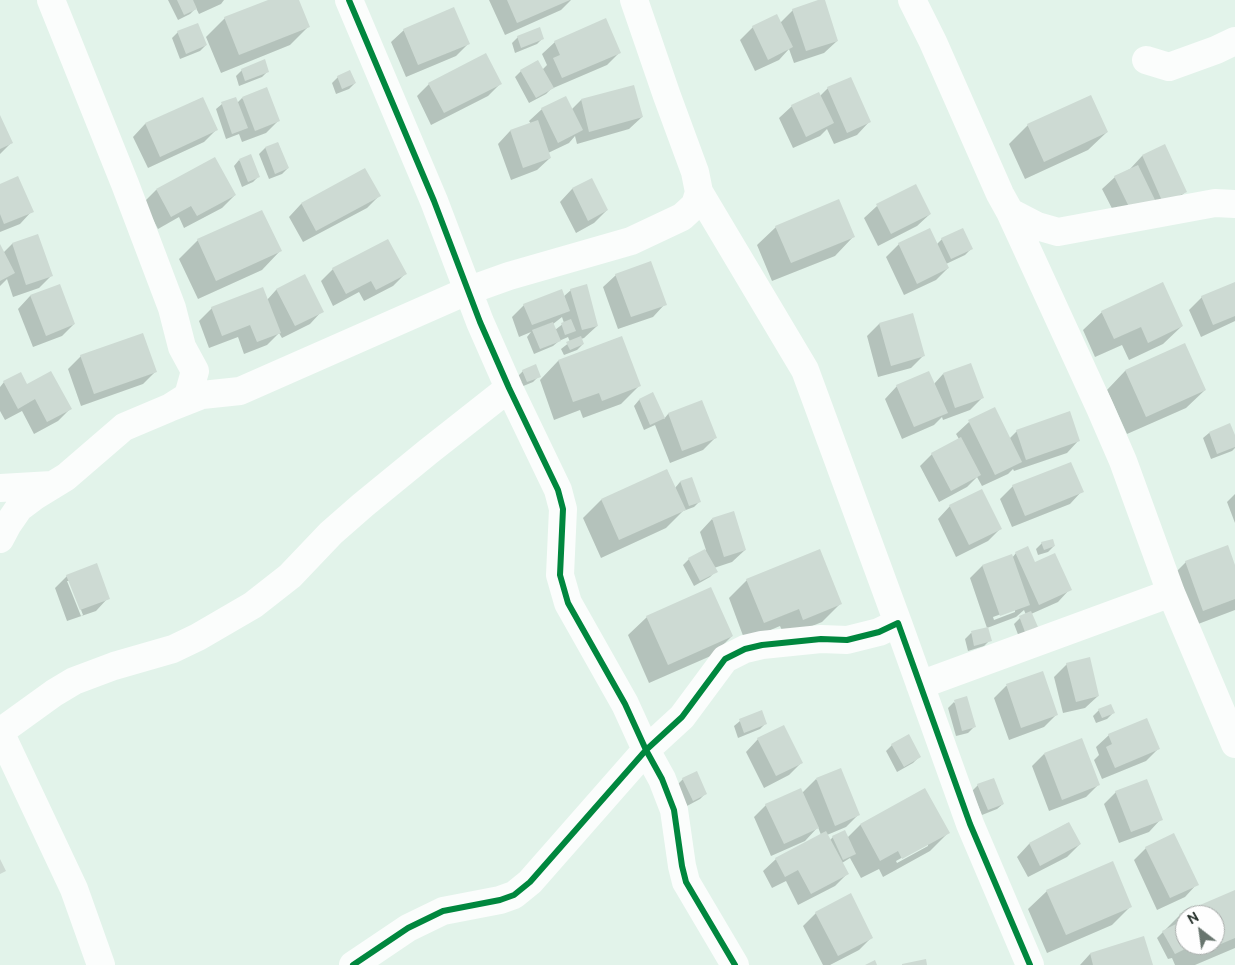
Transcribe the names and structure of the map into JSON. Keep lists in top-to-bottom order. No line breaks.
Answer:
{"north":"top left"}
